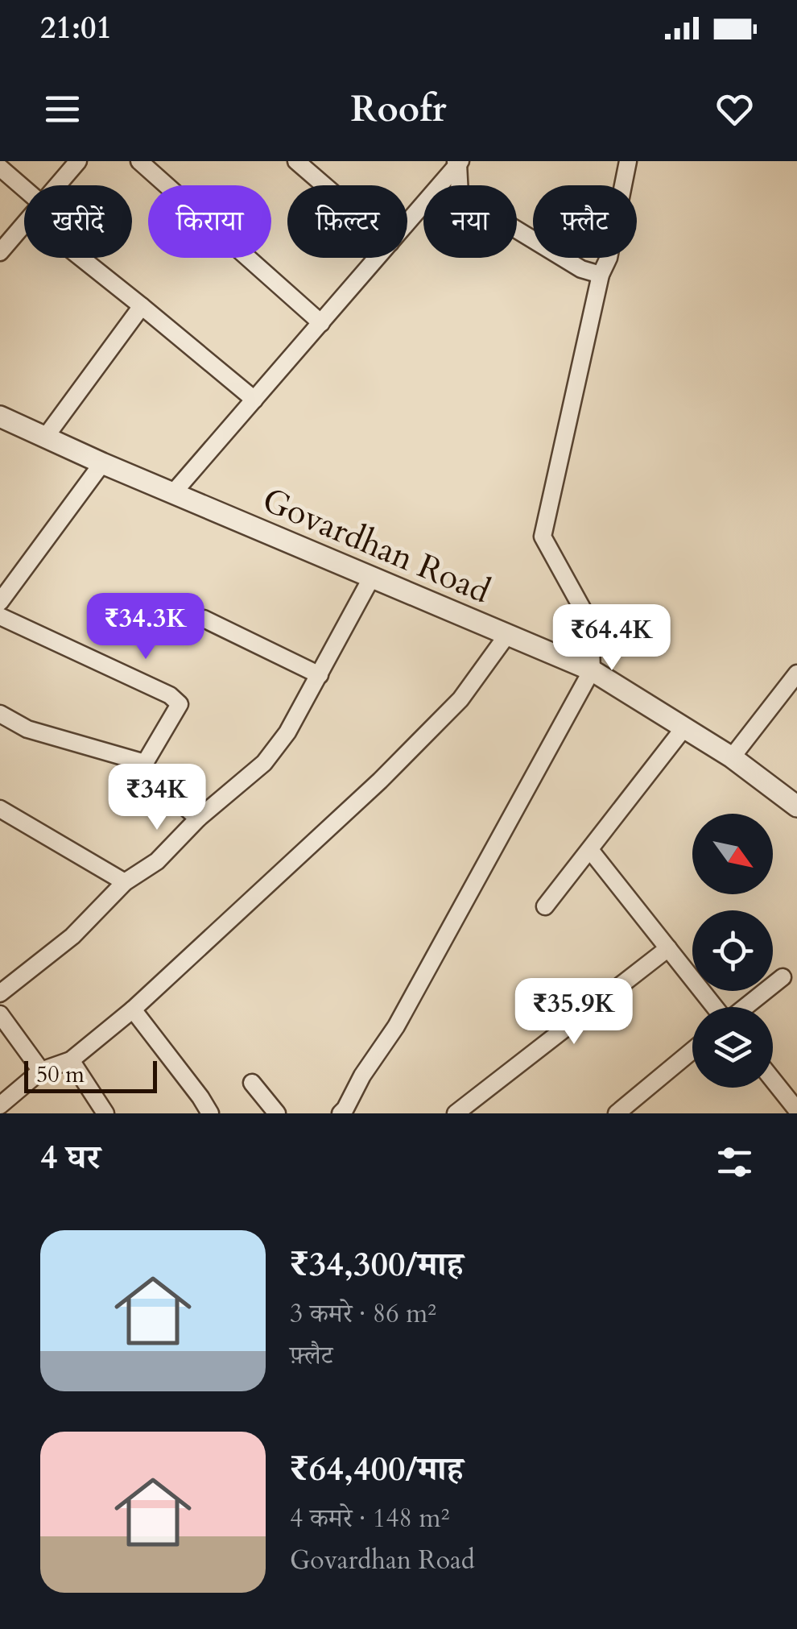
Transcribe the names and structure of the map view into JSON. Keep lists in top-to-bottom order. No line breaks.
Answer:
{"streets":{"street":["Govardhan Road"]},"scale_bar":"50 m","north":"bottom right","page":{"status":"21:01","header":"Roofr","chip":["खरीदें","किराया","फ़िल्टर","नया","फ़्लैट"],"price":["₹34.3K","₹64.4K","₹34K","₹35.9K"],"scale":"50 m","heading":"4 घर","list":[{"name":"₹34,300/माह","note":"3 कमरे · 86 m² · फ़्लैट"},{"name":"₹64,400/माह","note":"4 कमरे · 148 m² · Govardhan Road"}]}}
